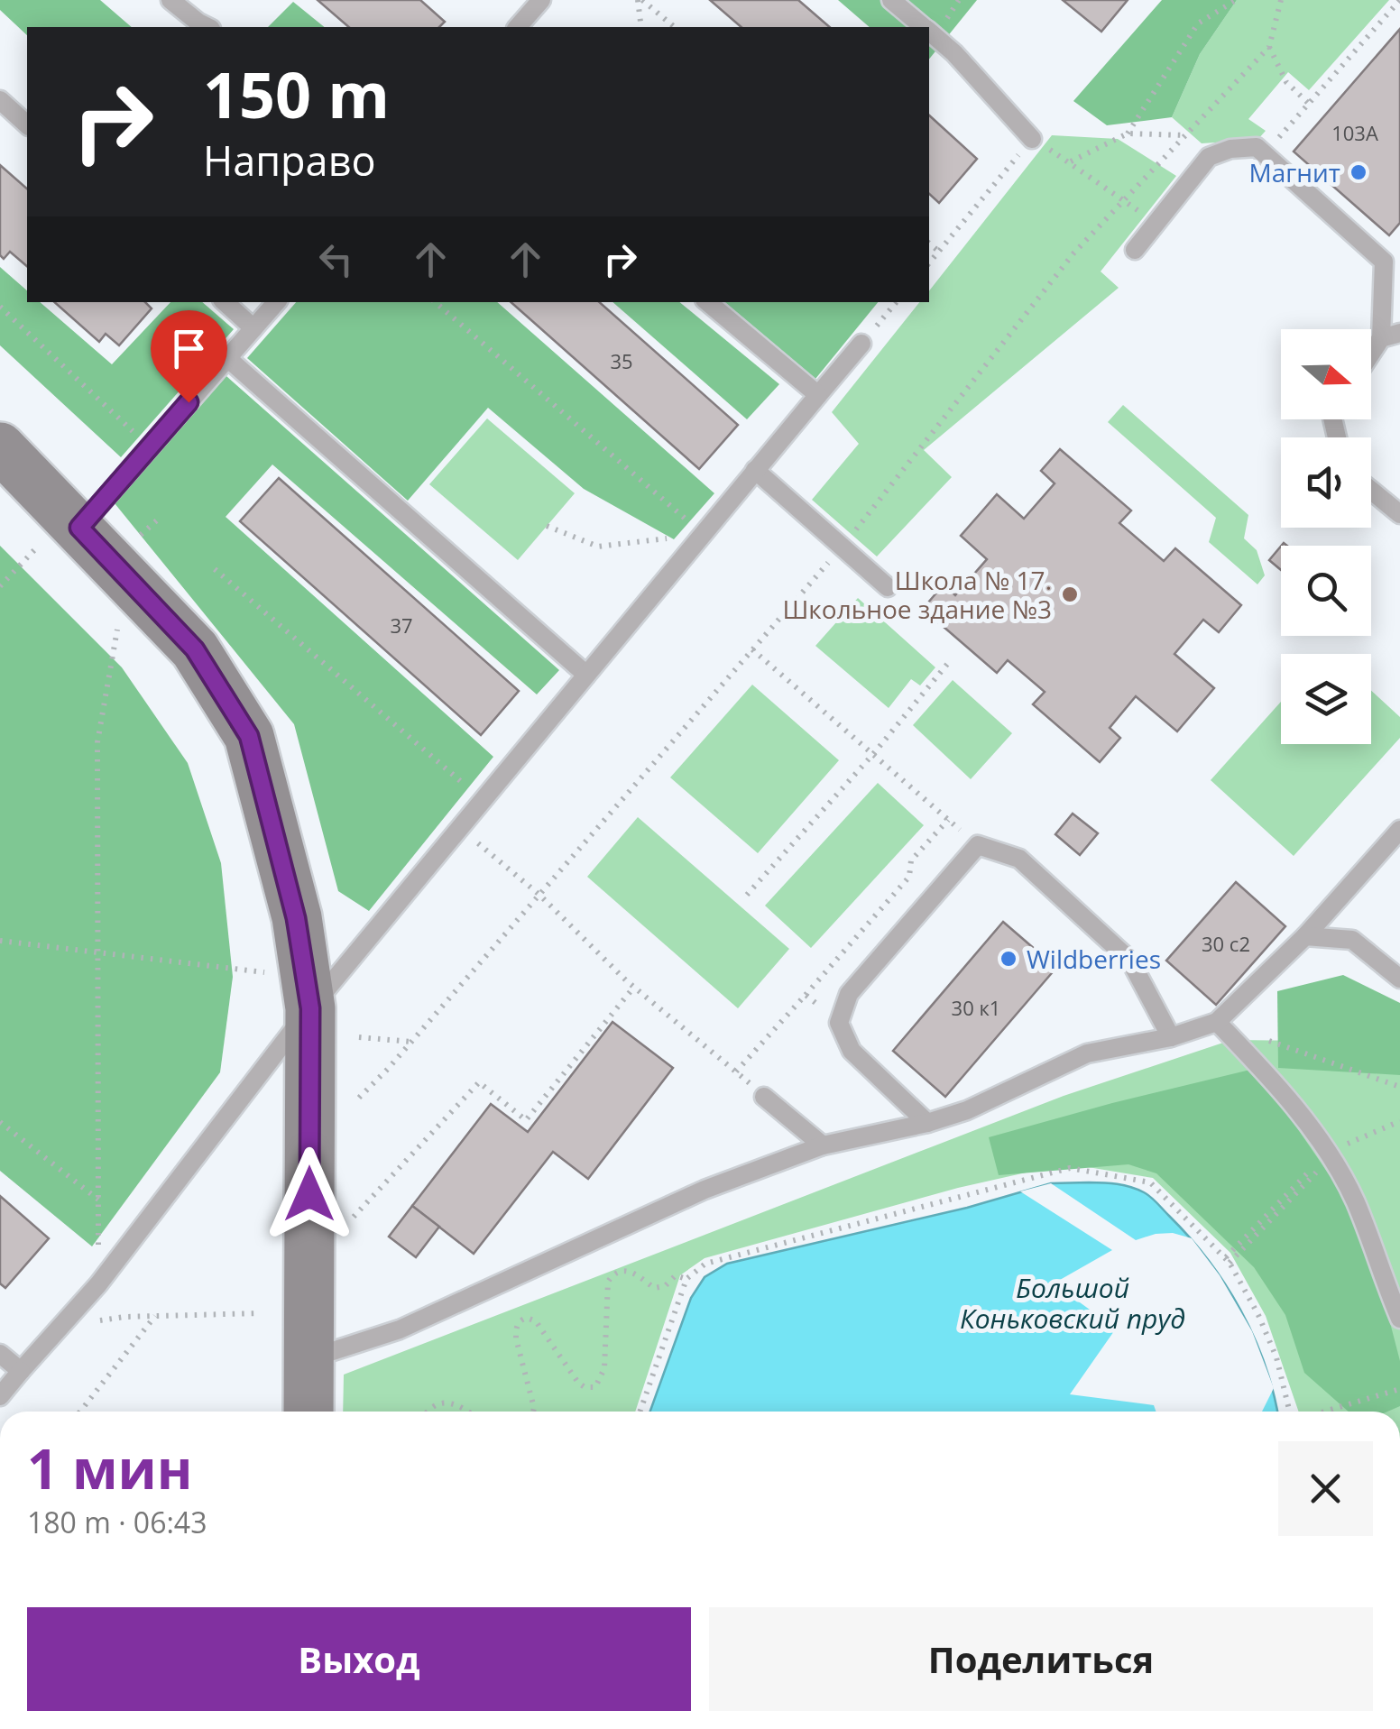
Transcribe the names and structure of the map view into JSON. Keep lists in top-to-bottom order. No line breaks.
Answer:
{"water":["Большой Коньковский пруд"],"places":["Магнит","Школа № 17. Школьное здание №3","Wildberries"],"house_numbers":["103А","35","37","30 с2","30 к1"],"north":"right","page":{"turn":["150 m","Направо"],"heading":["1 мин","180 m · 06:43"],"buttons":["Выход","Поделиться"]}}
